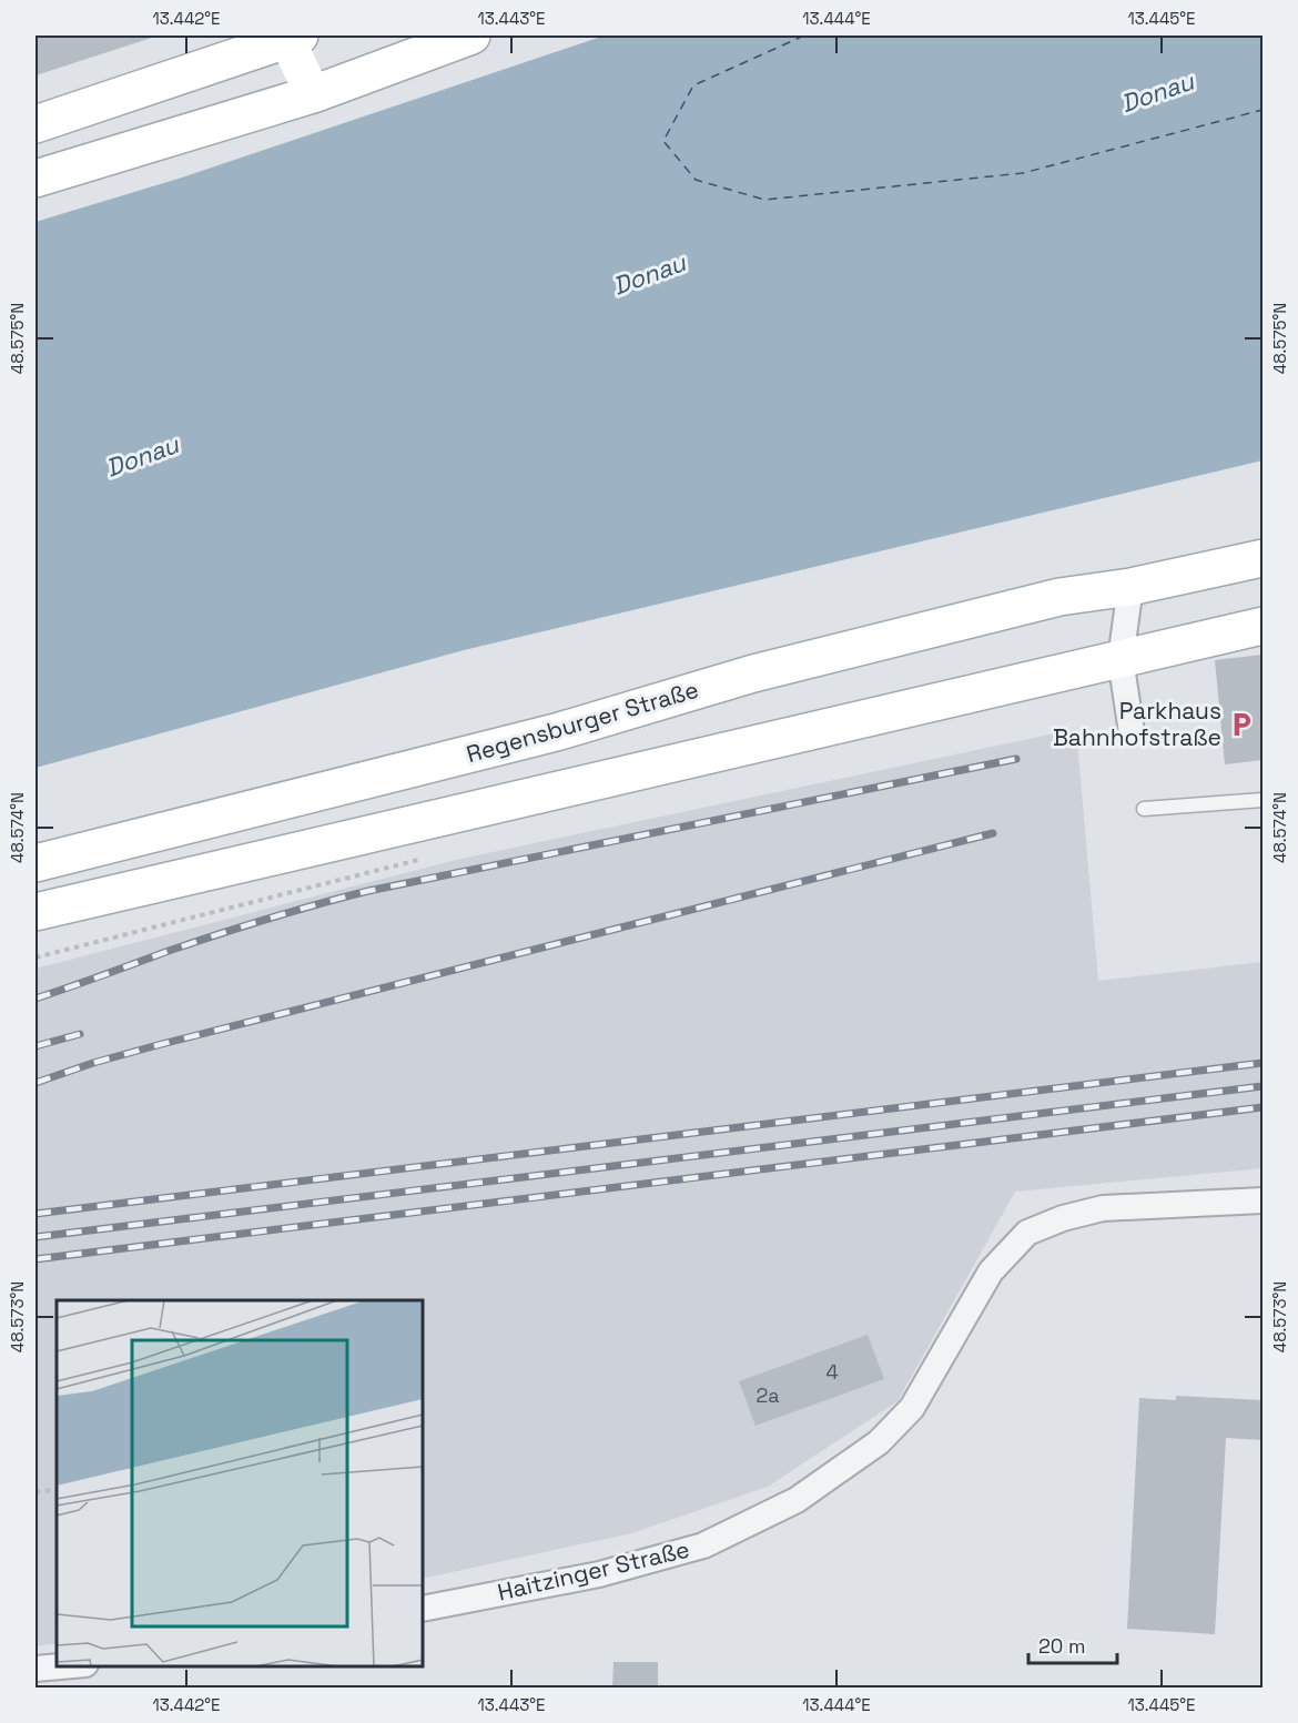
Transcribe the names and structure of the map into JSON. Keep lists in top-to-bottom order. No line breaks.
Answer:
{"streets":{"main road":["Regensburger Straße"],"street":["Haitzinger Straße"]},"water":["Donau"],"places":{"parking":["Parkhaus Bahnhofstraße"]},"house_numbers":["4","2a"],"scale_bar":"20 m","coordinates":["13.442°E","13.443°E","13.444°E","13.445°E","48.575°N","48.574°N","48.573°N"]}
